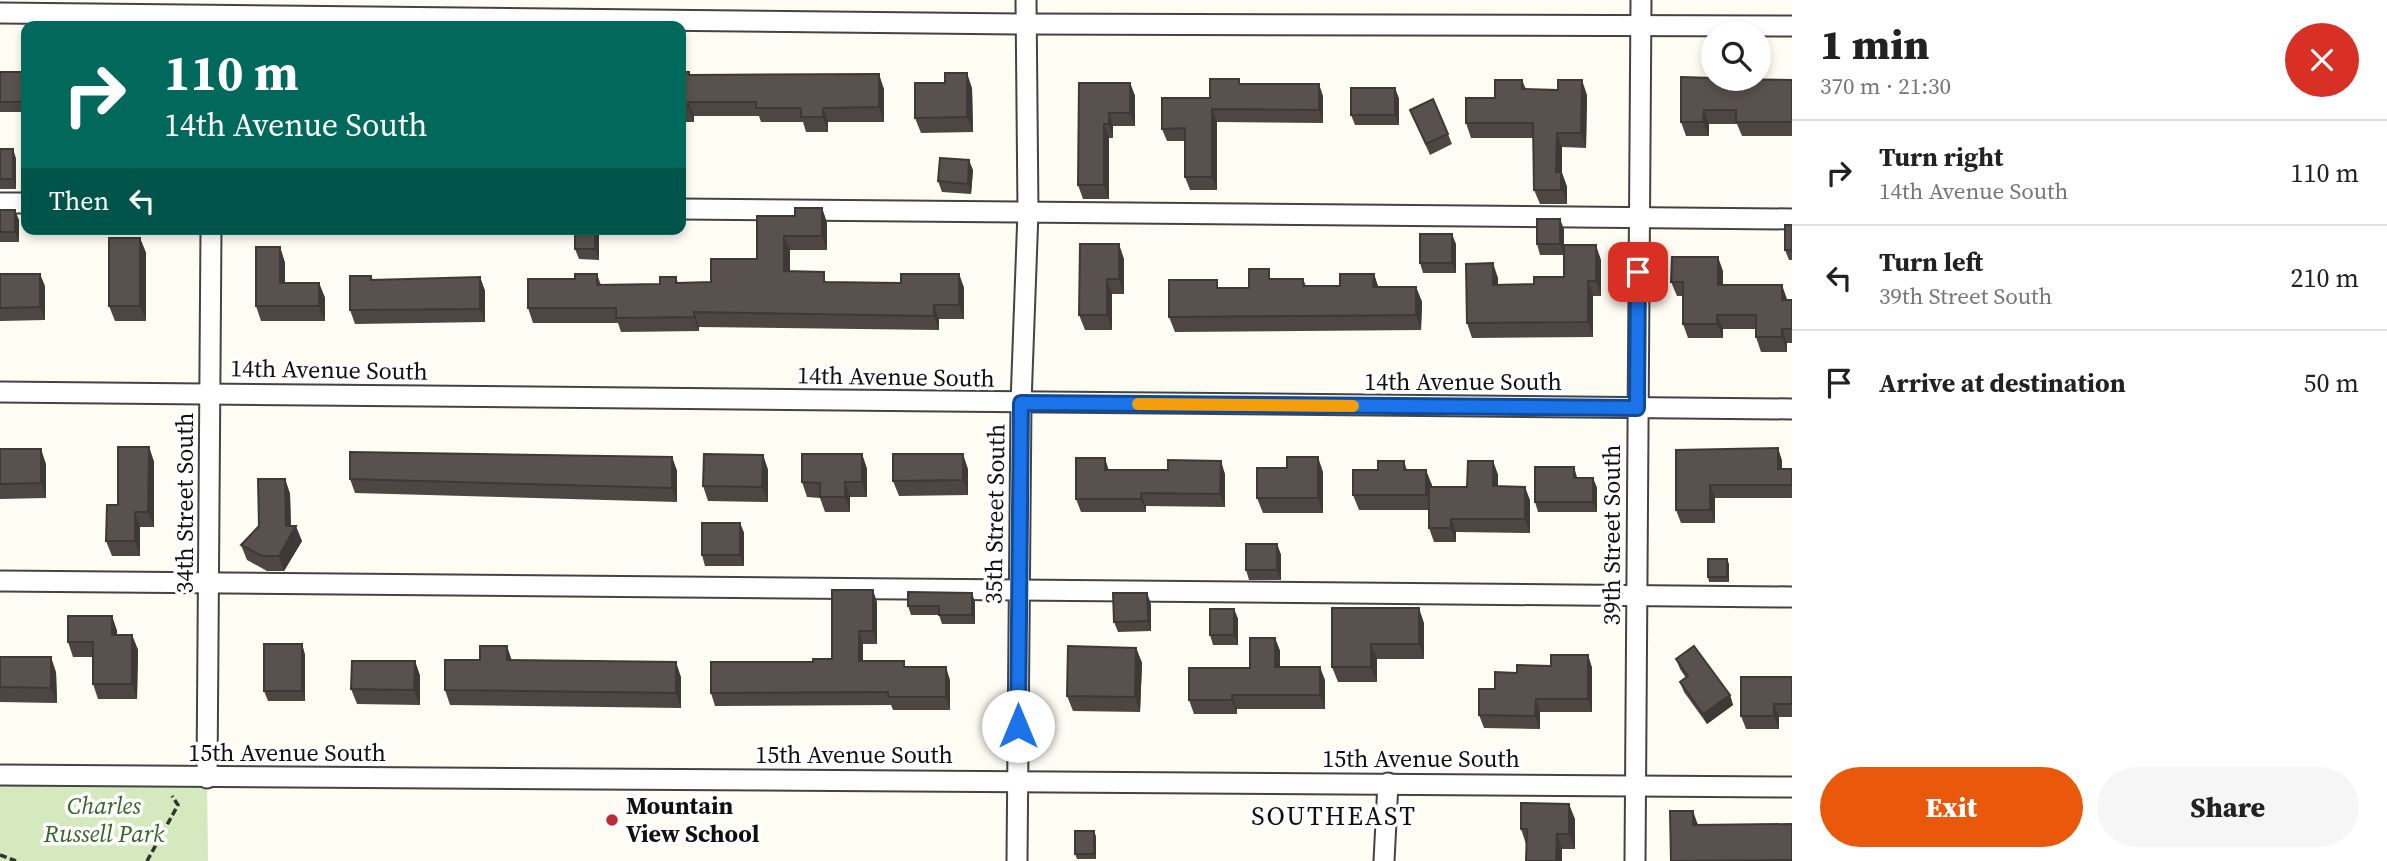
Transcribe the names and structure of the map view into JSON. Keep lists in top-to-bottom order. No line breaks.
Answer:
{"streets":{"street":["14th Avenue South","34th Street South","35th Street South","39th Street South","15th Avenue South"]},"crossings":[["14th Avenue South","34th Street South"],["14th Avenue South","35th Street South"],["14th Avenue South","39th Street South"],["34th Street South","15th Avenue South"],["35th Street South","15th Avenue South"],["39th Street South","15th Avenue South"]],"districts":["SOUTHEAST"],"parks":["Charles Russell Park"],"places":["Mountain View School"],"page":{"heading":["1 min","370 m · 21:30"],"turn":["110 m","14th Avenue South"],"list":[{"name":"Turn right","note":"14th Avenue South","value":"110 m"},{"name":"Turn left","note":"39th Street South","value":"210 m"},{"name":"Arrive at destination","value":"50 m"}],"then":"Then","buttons":["Exit","Share"]}}
